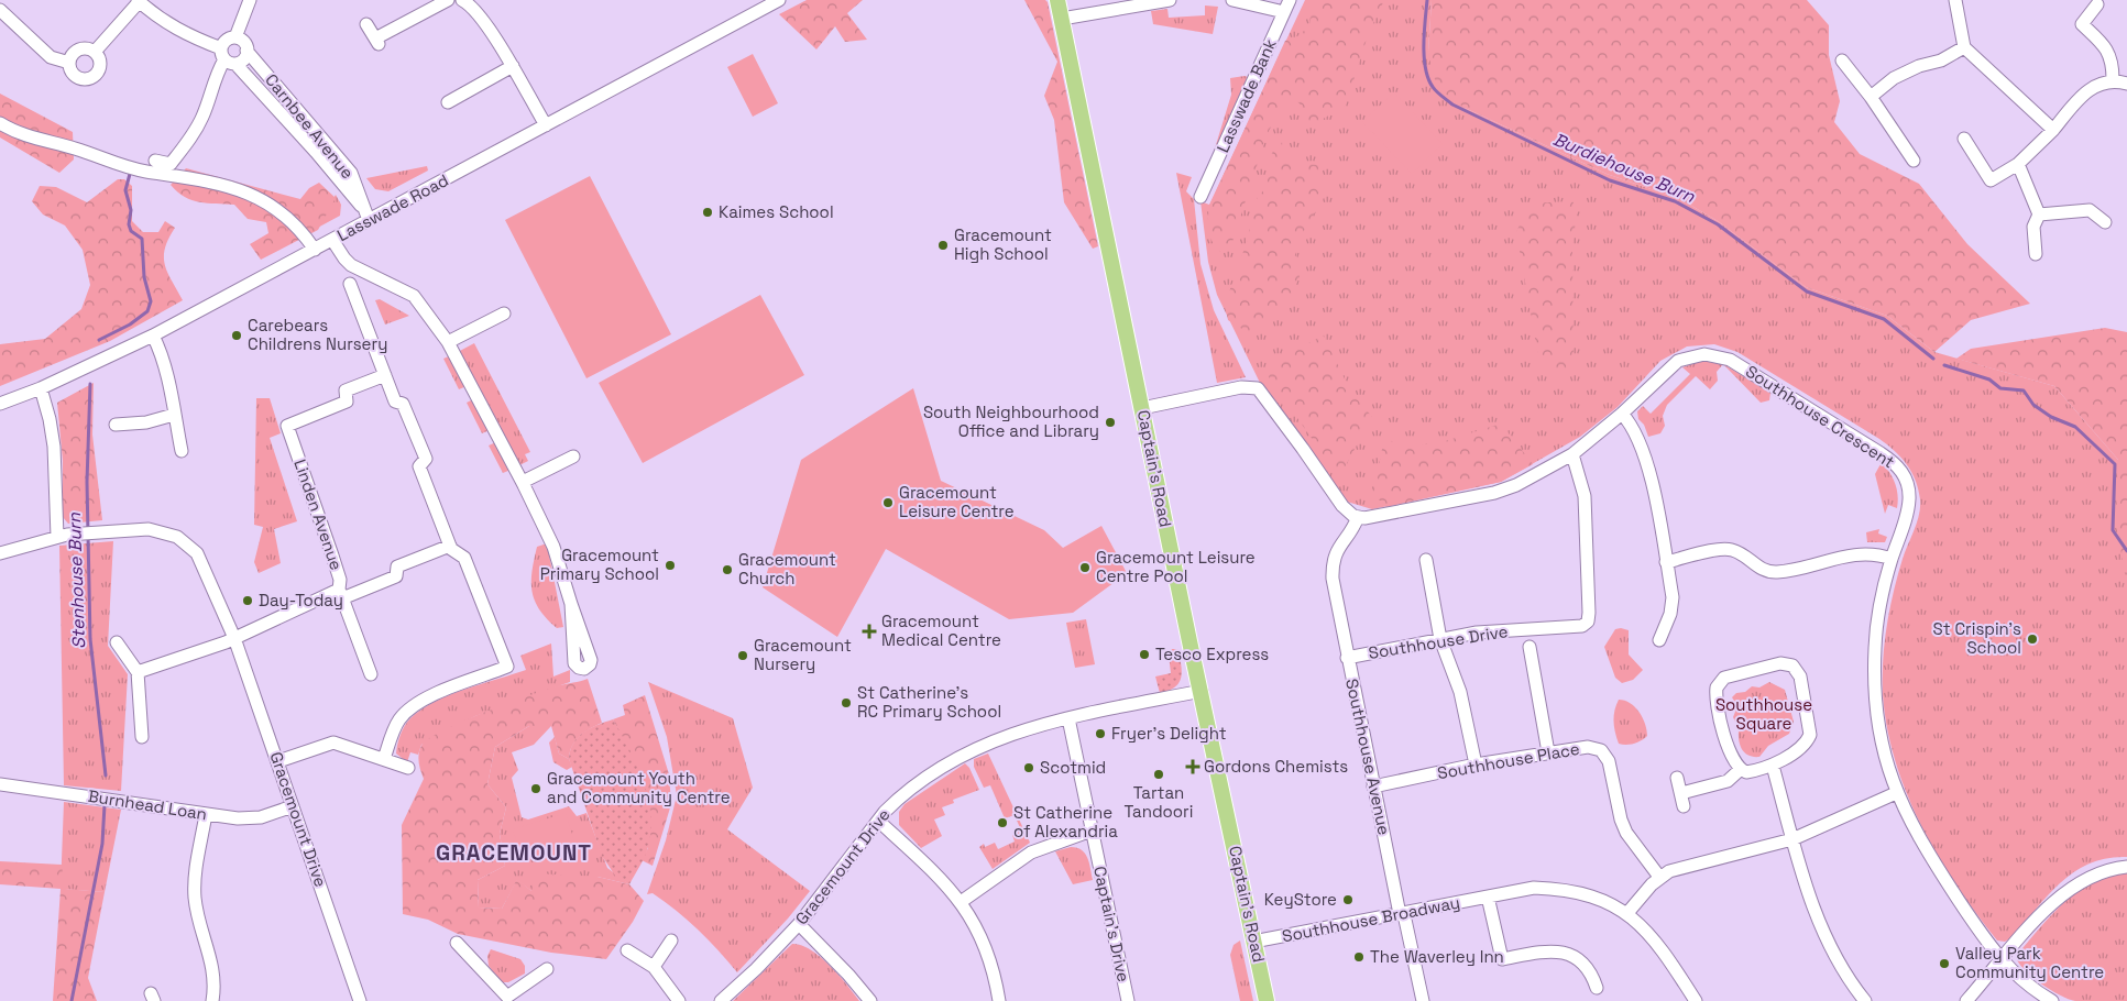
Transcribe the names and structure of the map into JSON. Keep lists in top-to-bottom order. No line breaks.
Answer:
{"streets":{"main road":["Captain's Road"],"street":["Lasswade Bank","Carnbee Avenue","Lasswade Road","Southhouse Crescent","Linden Avenue","Southhouse Drive","Southhouse Avenue","Southhouse Place","Burnhead Loan","Gracemount Drive","Southhouse Broadway","Captain's Drive"]},"crossings":[["Carnbee Avenue","Lasswade Road"],["Southhouse Crescent","Southhouse Drive"],["Southhouse Crescent","Southhouse Avenue"],["Captain's Road","Gracemount Drive"],["Captain's Road","Southhouse Broadway"],["Linden Avenue","Gracemount Drive"],["Southhouse Drive","Southhouse Avenue"],["Southhouse Avenue","Southhouse Place"],["Southhouse Avenue","Southhouse Broadway"],["Burnhead Loan","Gracemount Drive"],["Gracemount Drive","Captain's Drive"]],"districts":["GRACEMOUNT"],"water":["Burdiehouse Burn","Stenhouse Burn"],"parks":["Southhouse Square"],"places":{"other":["Kaimes School","Gracemount High School","Carebears Childrens Nursery","South Neighbourhood Office and Library","Gracemount Leisure Centre","Gracemount Primary School","Gracemount Leisure Centre Pool","Gracemount Church","Day-Today","St Crispin's School","Tesco Express","Gracemount Nursery","St Catherine's RC Primary School","Fryer's Delight","Scotmid","Tartan Tandoori","Gracemount Youth and Community Centre","St Catherine of Alexandria","KeyStore","The Waverley Inn","Valley Park Community Centre"],"health":["Gracemount Medical Centre","Gordons Chemists"]}}
